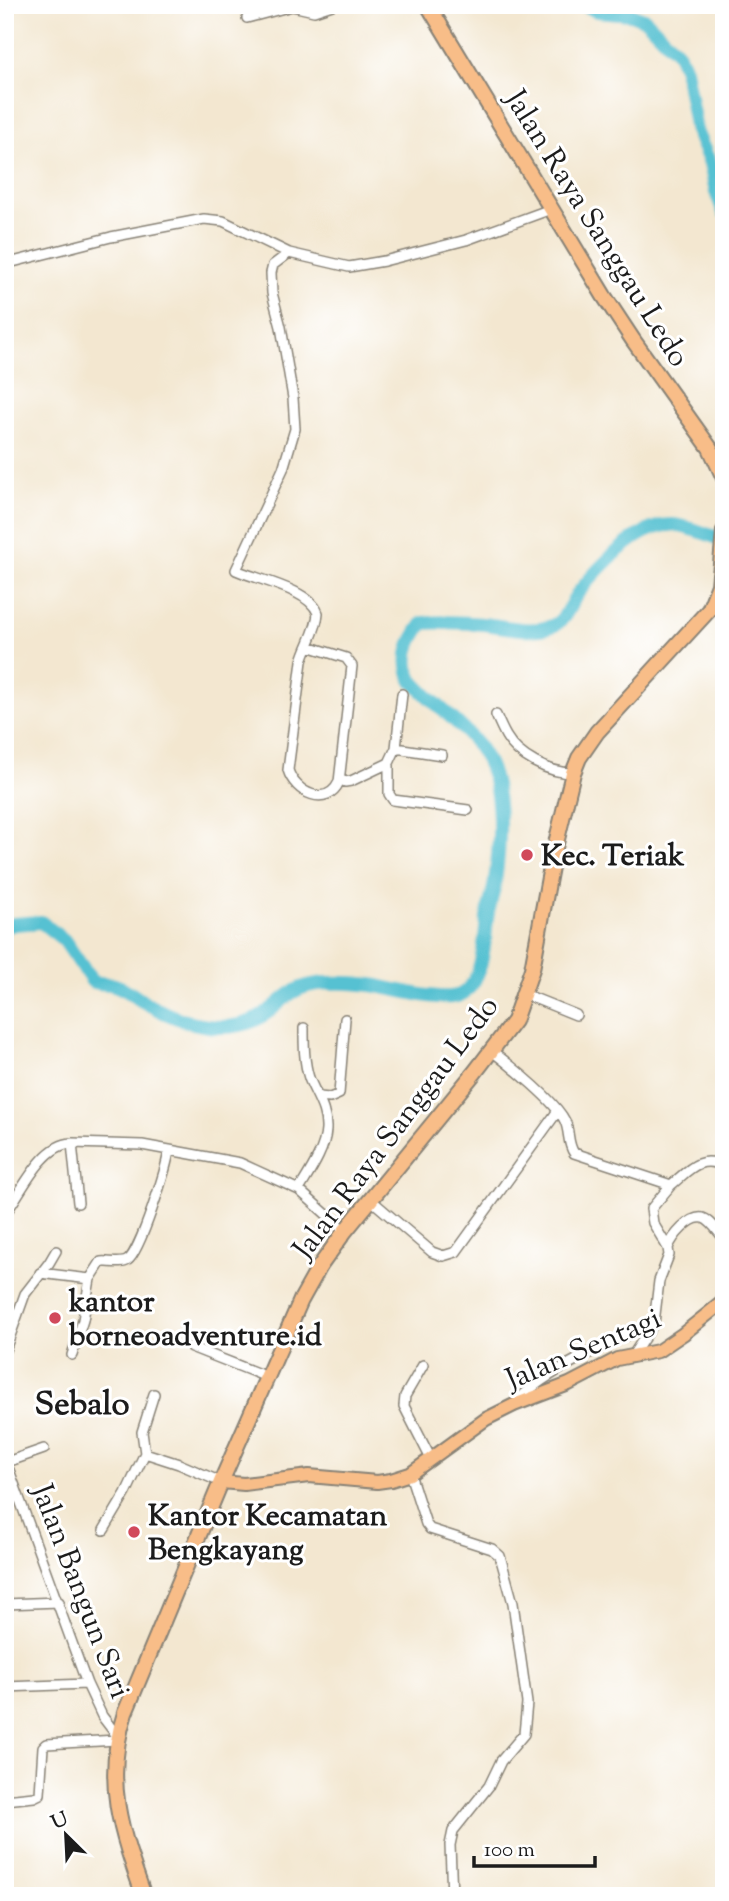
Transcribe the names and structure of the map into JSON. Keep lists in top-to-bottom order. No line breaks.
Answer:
{"streets":{"highway":["Jalan Raya Sanggau Ledo"],"main road":["Jalan Sentagi"],"street":["Jalan Bangun Sari"]},"crossings":[["Jalan Raya Sanggau Ledo","Jalan Sentagi"],["Jalan Raya Sanggau Ledo","Jalan Bangun Sari"]],"districts":["Sebalo"],"places":["Kec. Teriak","kantor borneoadventure.id","Kantor Kecamatan Bengkayang"],"scale_bar":"100 m","north":"top left"}
